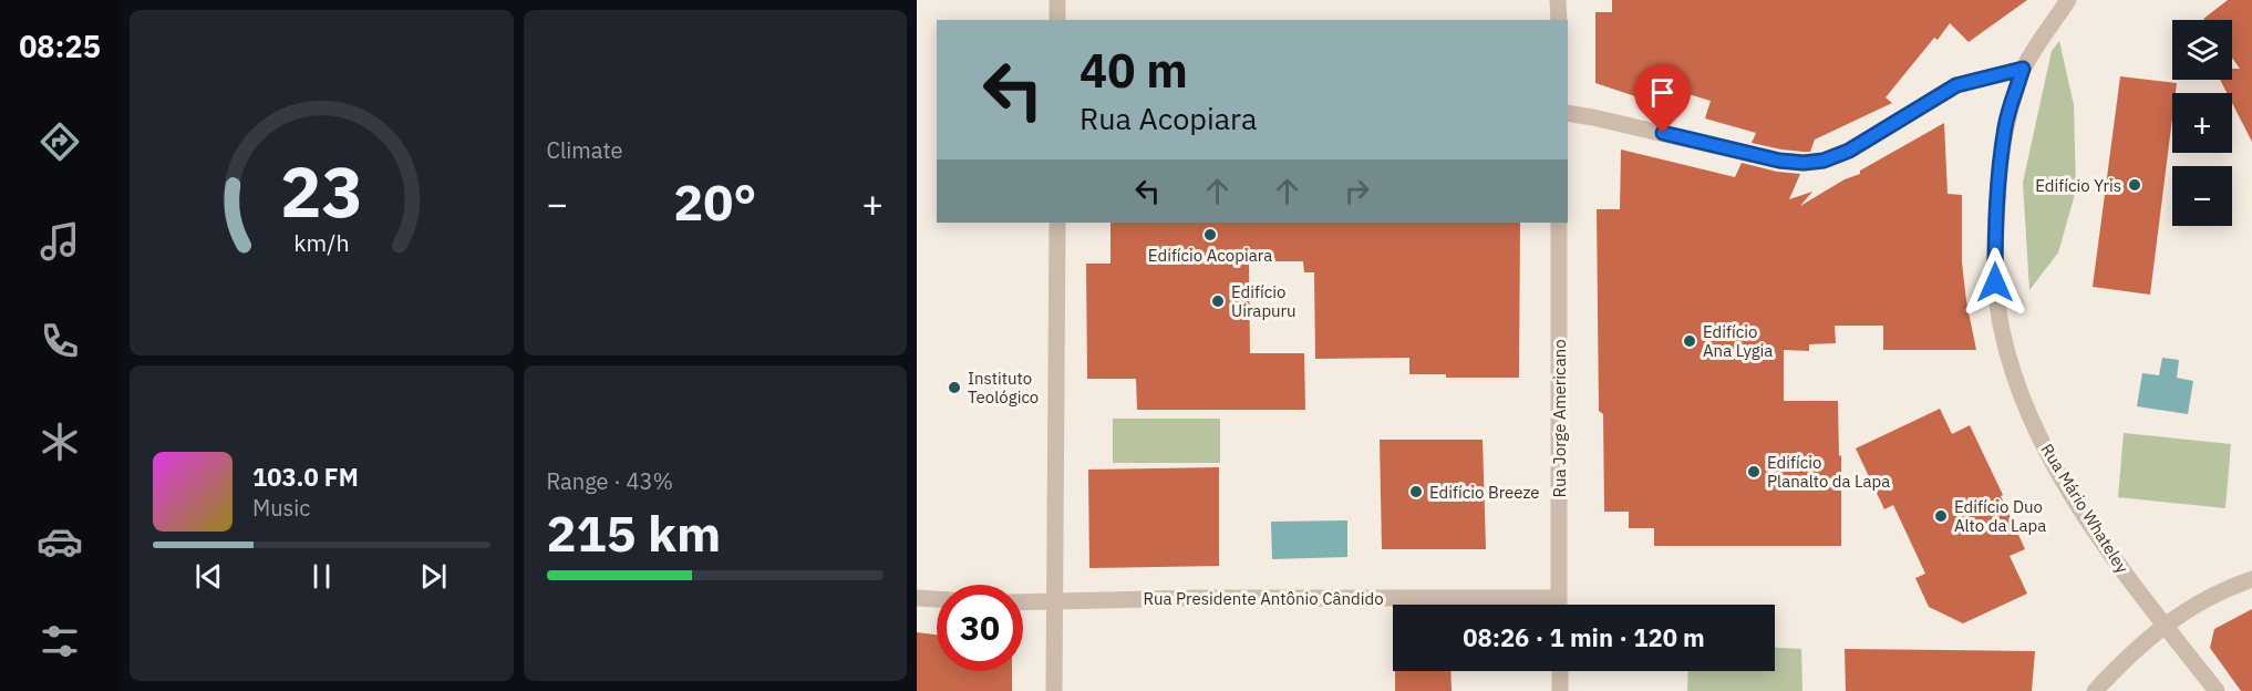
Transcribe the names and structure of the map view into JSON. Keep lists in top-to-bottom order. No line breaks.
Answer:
{"streets":{"street":["Rua Jorge Americano","Rua Mário Whateley","Rua Presidente Antônio Cândido"]},"crossings":[["Rua Jorge Americano","Rua Presidente Antônio Cândido"]],"places":["Edifício Yris","Edifício Acopiara","Edifício Uirapuru","Edifício Ana Lygia","Instituto Teológico","Edifício Planalto da Lapa","Edifício Breeze","Edifício Duo Alto da Lapa"],"page":{"tabs":"08:25","tile":["Climate",["Range · 43%","215 km"]],"map_buttons":["+","−"],"turn":["40 m","Rua Acopiara"],"heat":["−","20°","+"],"song":["103.0 FM","Music"],"limit":"30","trip":"08:26 · 1 min · 120 m","gauge":["23","km/h"]}}
